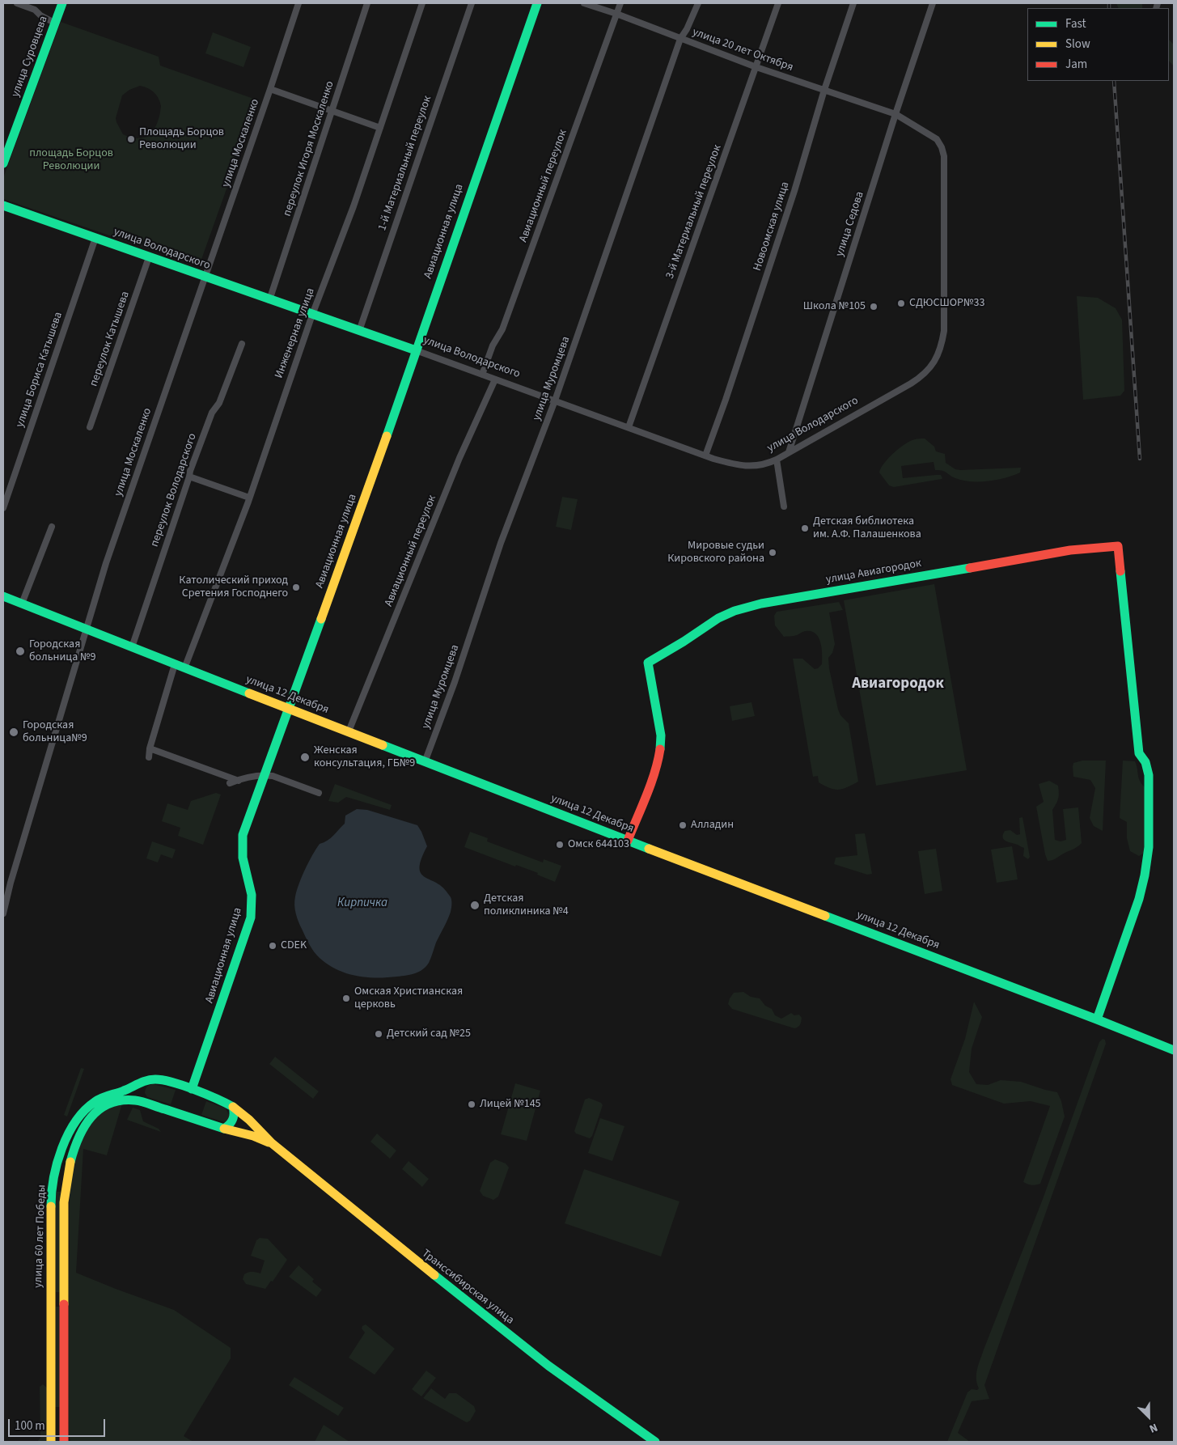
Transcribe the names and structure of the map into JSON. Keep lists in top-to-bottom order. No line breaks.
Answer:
{"streets":{"main road":["улица Суровцева","Авиационная улица","улица Володарского","улица Авиагородок","улица 12 Декабря","улица 60 лет Победы","Транссибирская улица"],"street":["улица 20 лет Октября","улица Москаленко","переулок Игоря Москаленко","1-й Материальный переулок","Авиационный переулок","3-й Материальный переулок","улица Седова","Новоомская улица","Инженерная улица","переулок Катышева","улица Бориса Катышева","улица Муромцева","переулок Володарского"]},"crossings":[["улица 20 лет Октября","Авиационный переулок"],["улица 20 лет Октября","3-й Материальный переулок"],["улица 20 лет Октября","улица Седова"],["улица 20 лет Октября","Новоомская улица"],["улица 20 лет Октября","улица Володарского"],["улица 20 лет Октября","улица Муромцева"],["улица Москаленко","улица Володарского"],["улица Москаленко","улица 12 Декабря"],["переулок Игоря Москаленко","улица Володарского"],["1-й Материальный переулок","улица Володарского"],["Авиационный переулок","улица Володарского"],["Авиационный переулок","улица 12 Декабря"],["3-й Материальный переулок","улица Володарского"],["улица Седова","улица Володарского"],["Новоомская улица","улица Володарского"],["Авиационная улица","улица Володарского"],["Авиационная улица","улица 12 Декабря"],["улица Володарского","Инженерная улица"],["улица Володарского","переулок Катышева"],["улица Володарского","улица Бориса Катышева"],["улица Володарского","улица Муромцева"],["Инженерная улица","улица 12 Декабря"],["улица Муромцева","улица 12 Декабря"],["переулок Володарского","улица 12 Декабря"],["улица Авиагородок","улица 12 Декабря"],["улица 60 лет Победы","Транссибирская улица"]],"districts":["Авиагородок"],"water":["Кирпичка"],"parks":["площадь Борцов Революции"],"places":["Площадь Борцов Революции","СДЮСШОР№33","Школа №105","Детская библиотека им. А.Ф. Палашенкова","Мировые судьи Кировского района","Католический приход Сретения Господнего","Городская больница №9","Городская больница№9","Женская консультация, ГБ№9","Алладин","Омск 644103","Детская поликлиника №4","CDEK","Омская Христианская церковь","Детский сад №25","Лицей №145"],"legend":["Fast","Slow","Jam"],"scale_bar":"100 m","north":"bottom right"}
